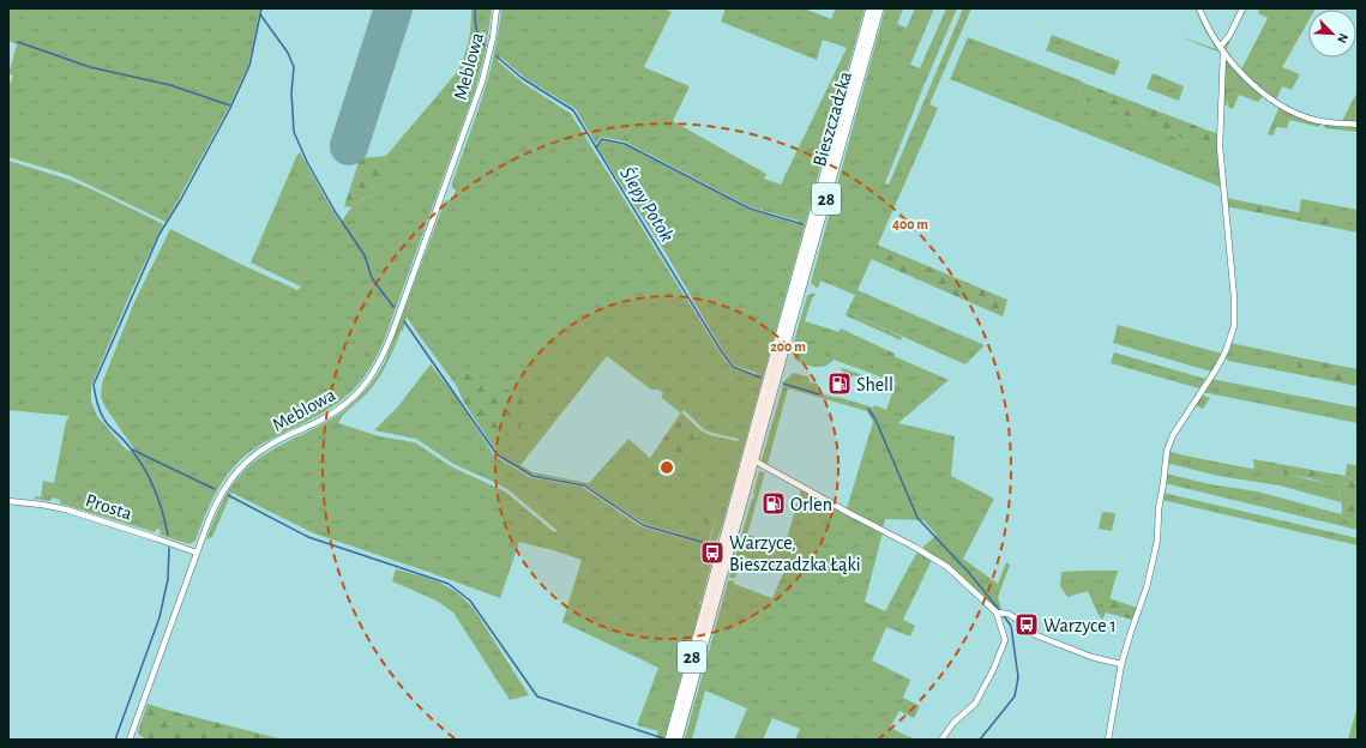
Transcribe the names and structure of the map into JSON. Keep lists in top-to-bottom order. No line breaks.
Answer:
{"streets":{"main road":["Bieszczadzka","28"],"street":["Meblowa","Prosta"]},"crossings":[["Meblowa","Prosta"]],"water":["Ślepy Potok"],"places":{"fuel station":["Shell","Orlen"],"bus stop":["Warzyce, Bieszczadzka Łąki","Warzyce 1"]},"north":"bottom right","rings":["400 m","200 m"]}
